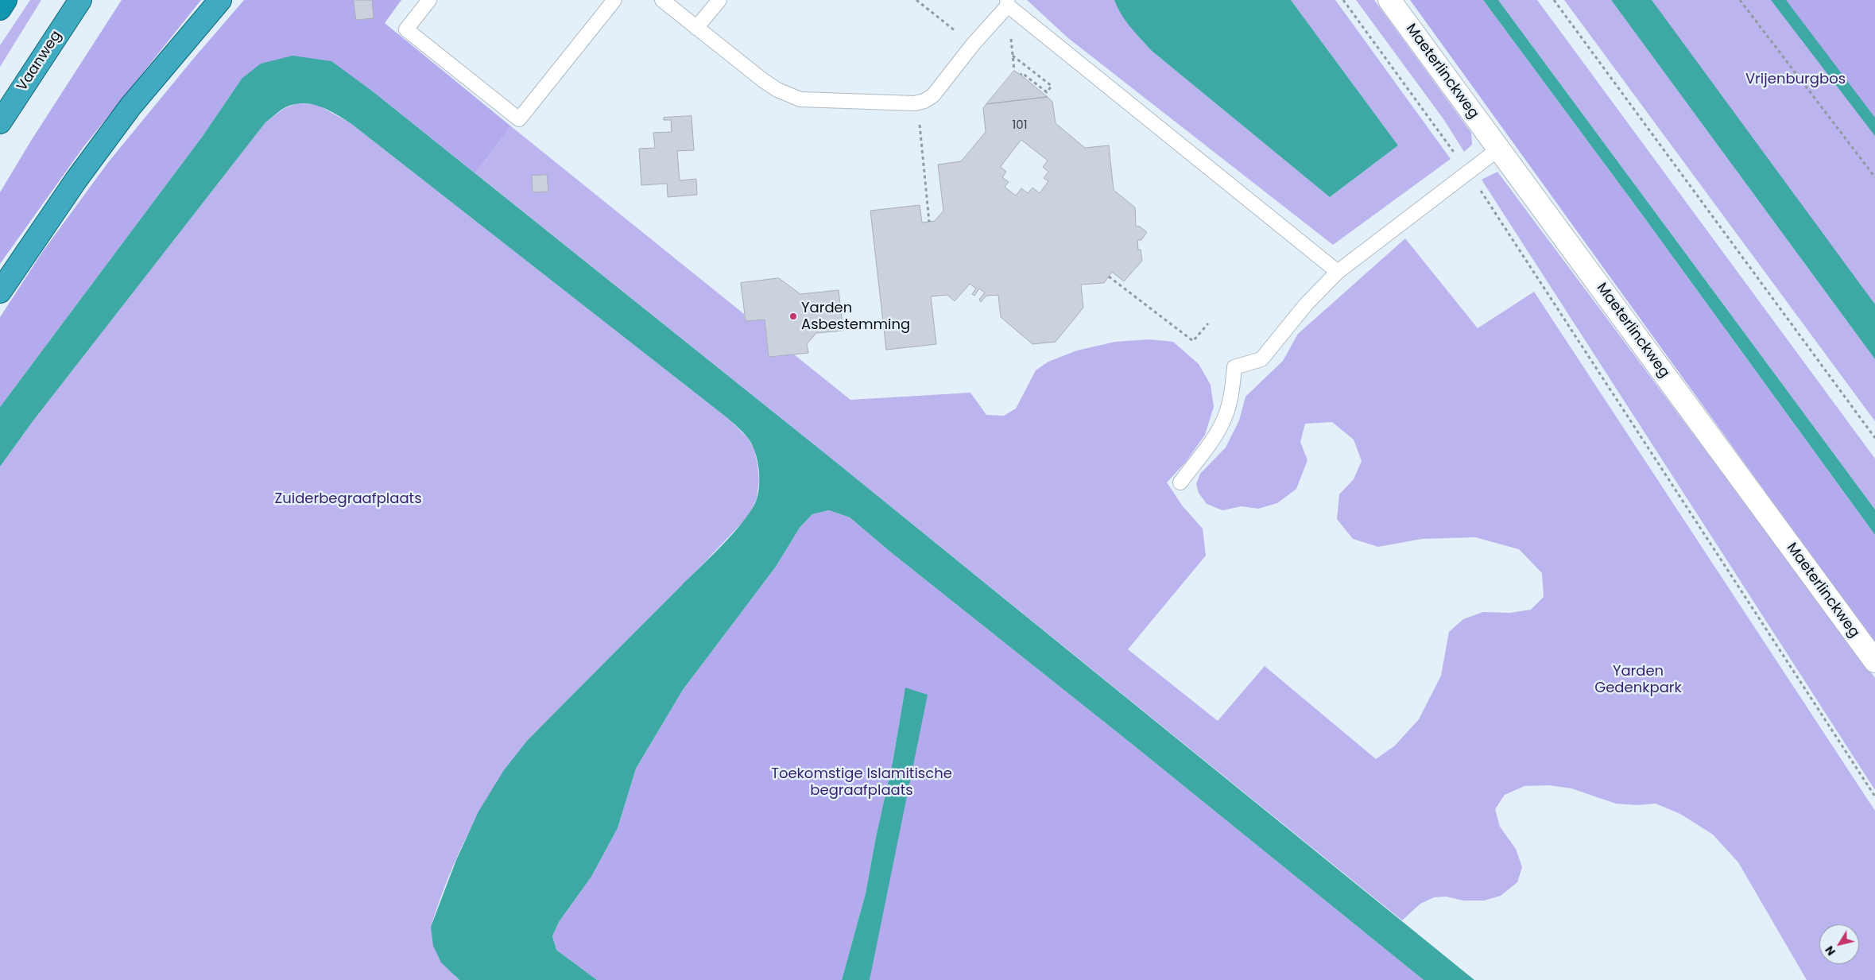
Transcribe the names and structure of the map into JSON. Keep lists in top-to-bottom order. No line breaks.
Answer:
{"streets":{"highway":["Vaanweg"],"street":["Maeterlinckweg"]},"parks":["Vrijenburgbos","Zuiderbegraafplaats","Yarden Gedenkpark","Toekomstige Islamitische begraafplaats"],"places":["Yarden Asbestemming"],"house_numbers":["101"],"north":"bottom left"}
